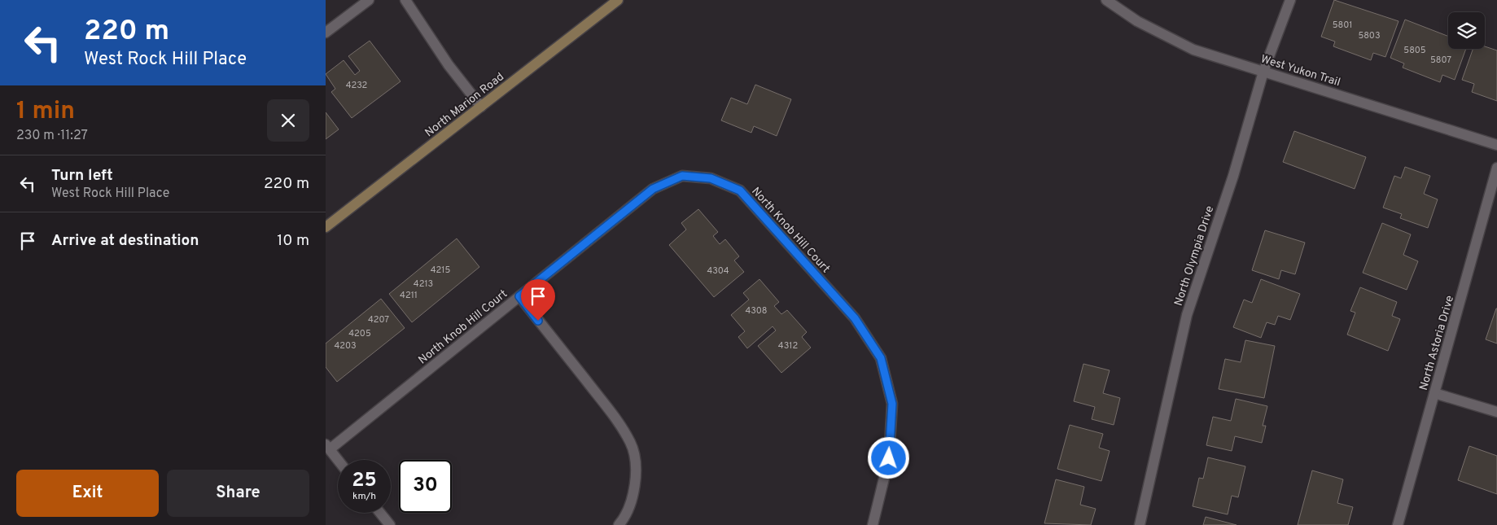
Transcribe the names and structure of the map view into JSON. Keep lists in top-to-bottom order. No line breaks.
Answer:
{"streets":{"main road":["North Marion Road"],"street":["West Yukon Trail","North Knob Hill Court","North Olympia Drive","North Astoria Drive"]},"crossings":[["West Yukon Trail","North Olympia Drive"]],"house_numbers":["5801","5803","5805","5807","4232","4215","4304","4213","4211","4308","4207","4205","4203","4312"],"page":{"turn":["220 m","West Rock Hill Place"],"heading":["1 min","230 m · 11:27"],"list":[{"name":"Turn left","note":"West Rock Hill Place","value":"220 m"},{"name":"Arrive at destination","value":"10 m"}],"speed":"25 km/h","limit":"30","buttons":["Exit","Share"]}}
